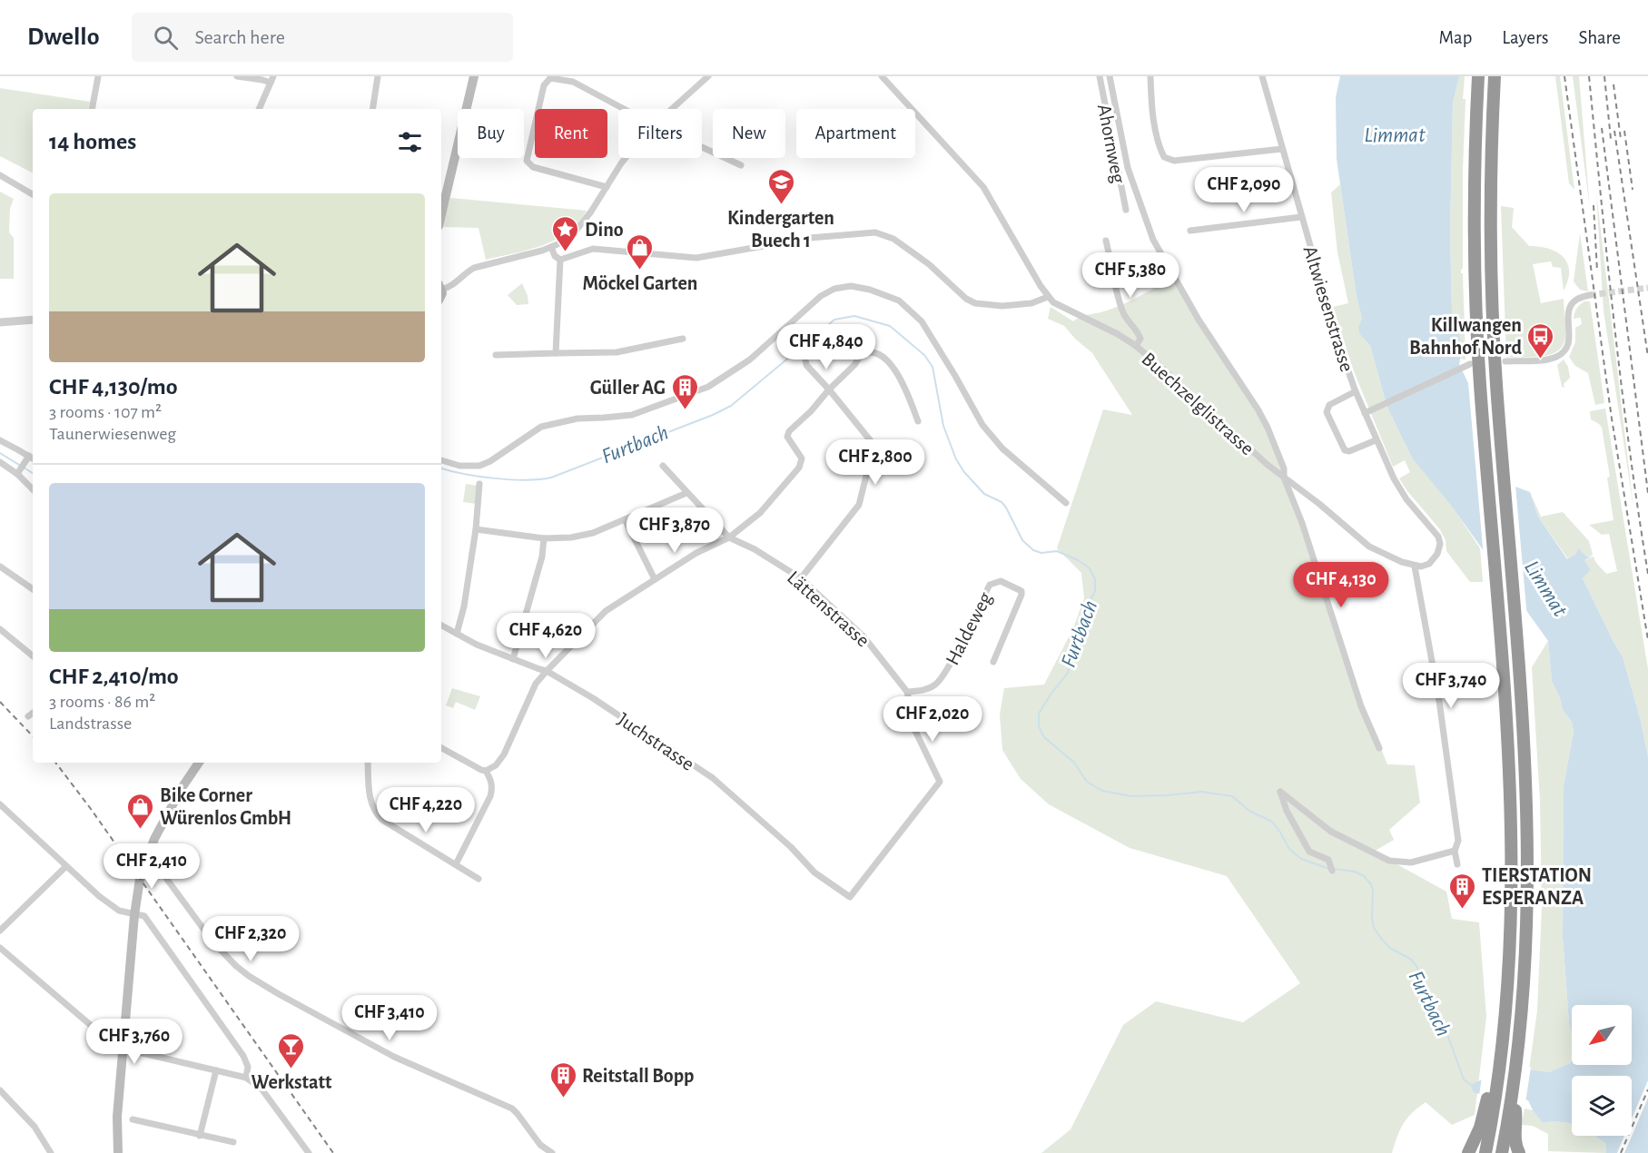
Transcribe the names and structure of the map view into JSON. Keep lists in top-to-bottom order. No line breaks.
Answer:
{"streets":{"street":["Ahornweg","Altwiesenstrasse","Buechzelglistrasse","Lättenstrasse","Haldeweg","Juchstrasse"]},"crossings":[["Lättenstrasse","Haldeweg"],["Lättenstrasse","Juchstrasse"]],"water":["Limmat","Furtbach"],"places":{"school or university":["Kindergarten Buech 1"],"place":["Dino"],"shop":["Möckel Garten","Bike Corner Würenlos GmbH"],"bus stop":["Killwangen Bahnhof Nord"],"building":["Güller AG","TIERSTATION ESPERANZA","Reitstall Bopp"],"bar":["Werkstatt"]},"north":"bottom left","page":{"header":"Dwello","search":"Search here","nav":["Map","Layers","Share"],"chip":["Buy","Rent","Filters","New","Apartment"],"heading":"14 homes","price":["CHF 2,090","CHF 5,380","CHF 4,840","CHF 2,800","CHF 3,870","CHF 4,130","CHF 4,620","CHF 3,740","CHF 2,020","CHF 4,220","CHF 2,410","CHF 2,320","CHF 3,410","CHF 3,760"],"list":[{"name":"CHF 4,130/mo","note":"3 rooms · 107 m² · Taunerwiesenweg"},{"name":"CHF 2,410/mo","note":"3 rooms · 86 m² · Landstrasse"}]}}
